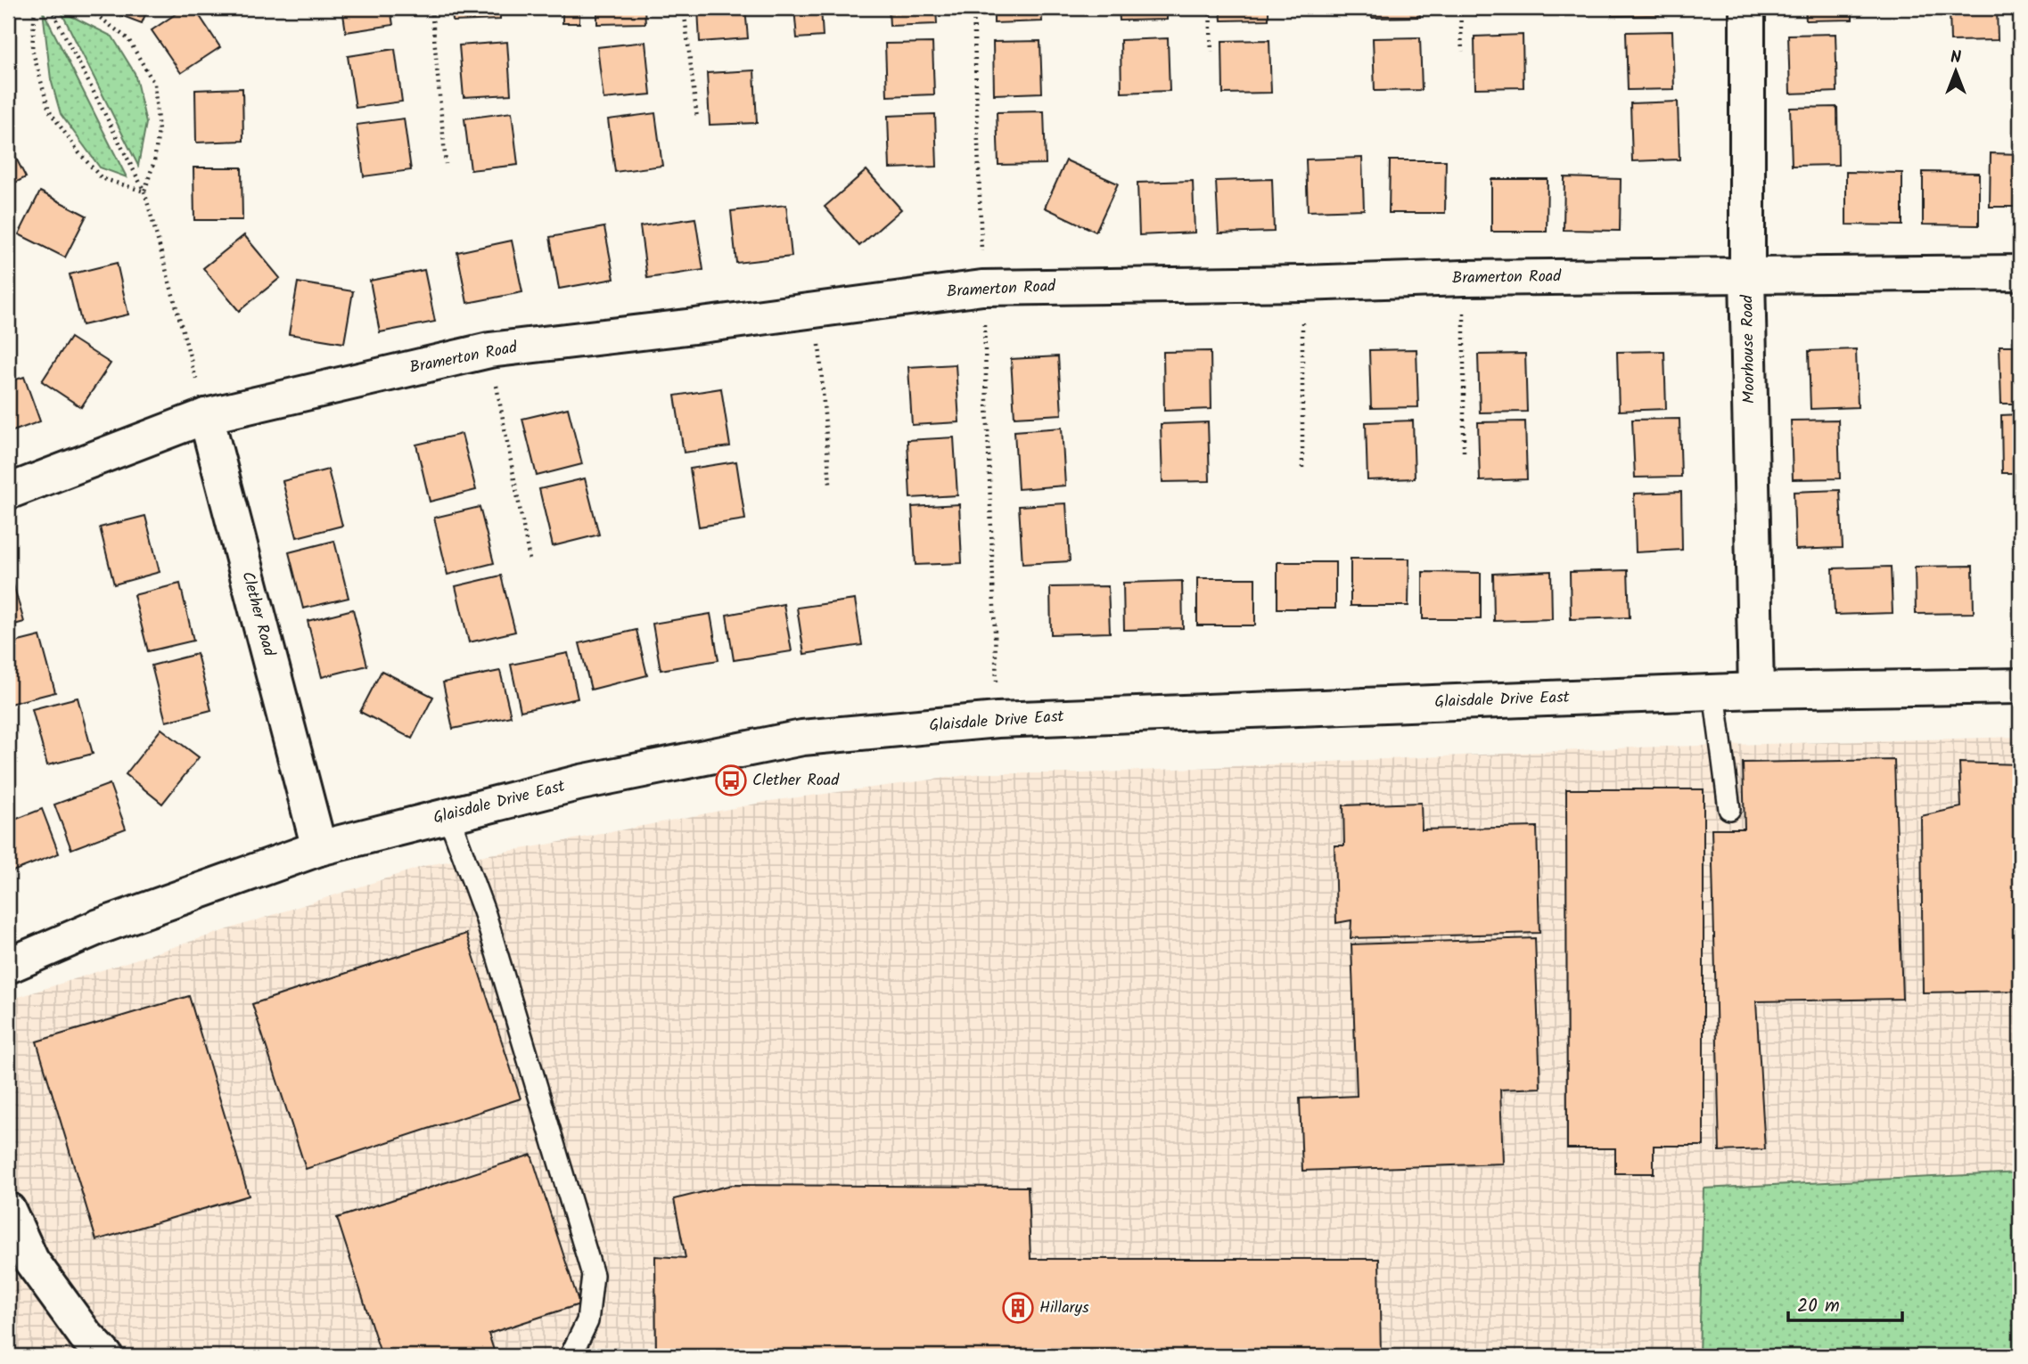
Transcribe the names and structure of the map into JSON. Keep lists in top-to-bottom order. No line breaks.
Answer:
{"streets":{"street":["Bramerton Road","Moorhouse Road","Clether Road","Glaisdale Drive East"]},"crossings":[["Bramerton Road","Moorhouse Road"],["Bramerton Road","Clether Road"],["Moorhouse Road","Glaisdale Drive East"],["Clether Road","Glaisdale Drive East"]],"places":{"bus stop":["Clether Road"],"building":["Hillarys"]},"scale_bar":"20 m","north":"top"}
